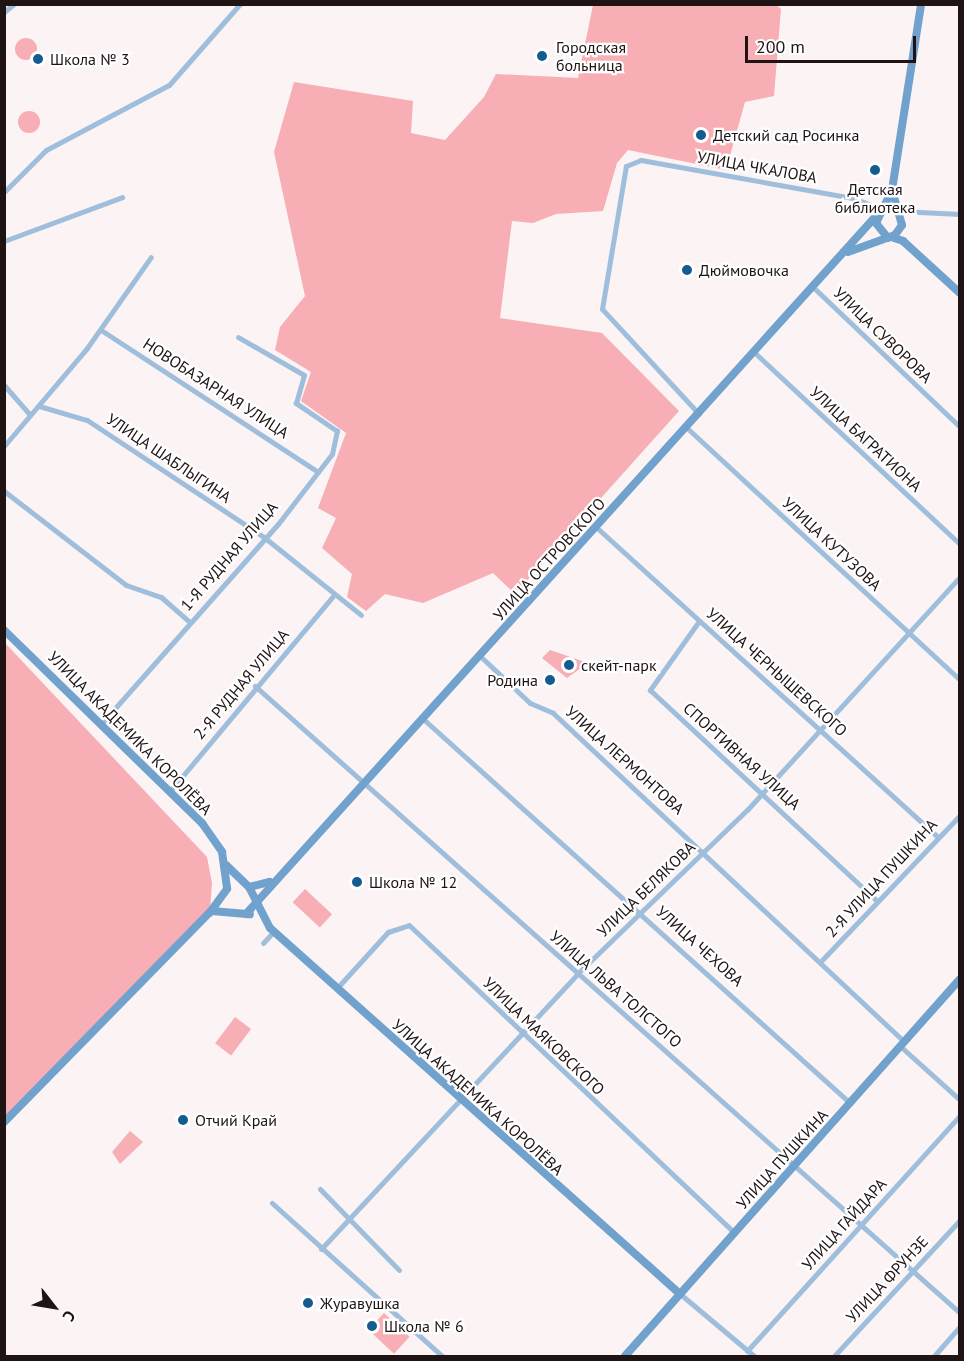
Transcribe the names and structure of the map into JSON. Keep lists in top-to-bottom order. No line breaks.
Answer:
{"streets":{"street":["УЛИЦА ЧКАЛОВА","УЛИЦА СУВОРОВА","НОВОБАЗАРНАЯ УЛИЦА","УЛИЦА БАГРАТИОНА","УЛИЦА ШАБЛЫГИНА","УЛИЦА КУТУЗОВА","1-Я РУДНАЯ УЛИЦА","УЛИЦА ОСТРОВСКОГО","УЛИЦА ЧЕРНЫШЕВСКОГО","2-Я РУДНАЯ УЛИЦА","УЛИЦА АКАДЕМИКА КОРОЛЁВА","СПОРТИВНАЯ УЛИЦА","УЛИЦА ЛЕРМОНТОВА","2-Я УЛИЦА ПУШКИНА","УЛИЦА БЕЛЯКОВА","УЛИЦА ЧЕХОВА","УЛИЦА ЛЬВА ТОЛСТОГО","УЛИЦА МАЯКОВСКОГО","УЛИЦА ПУШКИНА","УЛИЦА ГАЙДАРА","УЛИЦА ФРУНЗЕ"]},"crossings":[["УЛИЦА ЧКАЛОВА","УЛИЦА ОСТРОВСКОГО"],["УЛИЦА СУВОРОВА","УЛИЦА ОСТРОВСКОГО"],["НОВОБАЗАРНАЯ УЛИЦА","1-Я РУДНАЯ УЛИЦА"],["УЛИЦА БАГРАТИОНА","УЛИЦА ОСТРОВСКОГО"],["УЛИЦА ШАБЛЫГИНА","1-Я РУДНАЯ УЛИЦА"],["УЛИЦА ШАБЛЫГИНА","2-Я РУДНАЯ УЛИЦА"],["УЛИЦА КУТУЗОВА","УЛИЦА ОСТРОВСКОГО"],["УЛИЦА КУТУЗОВА","УЛИЦА БЕЛЯКОВА"],["1-Я РУДНАЯ УЛИЦА","УЛИЦА АКАДЕМИКА КОРОЛЁВА"],["УЛИЦА ОСТРОВСКОГО","УЛИЦА ЧЕРНЫШЕВСКОГО"],["УЛИЦА ОСТРОВСКОГО","УЛИЦА ЛЕРМОНТОВА"],["УЛИЦА ОСТРОВСКОГО","УЛИЦА ЧЕХОВА"],["УЛИЦА ОСТРОВСКОГО","УЛИЦА ЛЬВА ТОЛСТОГО"],["УЛИЦА ЧЕРНЫШЕВСКОГО","СПОРТИВНАЯ УЛИЦА"],["УЛИЦА ЧЕРНЫШЕВСКОГО","2-Я УЛИЦА ПУШКИНА"],["УЛИЦА ЧЕРНЫШЕВСКОГО","УЛИЦА БЕЛЯКОВА"],["2-Я РУДНАЯ УЛИЦА","УЛИЦА АКАДЕМИКА КОРОЛЁВА"],["2-Я РУДНАЯ УЛИЦА","УЛИЦА ЛЬВА ТОЛСТОГО"],["УЛИЦА АКАДЕМИКА КОРОЛЁВА","УЛИЦА БЕЛЯКОВА"],["УЛИЦА АКАДЕМИКА КОРОЛЁВА","УЛИЦА МАЯКОВСКОГО"],["УЛИЦА АКАДЕМИКА КОРОЛЁВА","УЛИЦА ПУШКИНА"],["СПОРТИВНАЯ УЛИЦА","2-Я УЛИЦА ПУШКИНА"],["СПОРТИВНАЯ УЛИЦА","УЛИЦА БЕЛЯКОВА"],["УЛИЦА ЛЕРМОНТОВА","2-Я УЛИЦА ПУШКИНА"],["УЛИЦА ЛЕРМОНТОВА","УЛИЦА БЕЛЯКОВА"],["УЛИЦА ЛЕРМОНТОВА","УЛИЦА ПУШКИНА"],["УЛИЦА БЕЛЯКОВА","УЛИЦА ЧЕХОВА"],["УЛИЦА БЕЛЯКОВА","УЛИЦА ЛЬВА ТОЛСТОГО"],["УЛИЦА БЕЛЯКОВА","УЛИЦА МАЯКОВСКОГО"],["УЛИЦА ЧЕХОВА","УЛИЦА ПУШКИНА"],["УЛИЦА ЛЬВА ТОЛСТОГО","УЛИЦА ПУШКИНА"],["УЛИЦА ЛЬВА ТОЛСТОГО","УЛИЦА ГАЙДАРА"],["УЛИЦА ЛЬВА ТОЛСТОГО","УЛИЦА ФРУНЗЕ"],["УЛИЦА МАЯКОВСКОГО","УЛИЦА ПУШКИНА"]],"places":["Городская больница","Школа № 3","Детский сад Росинка","Детская библиотека","Дюймовочка","скейт-парк","Родина","Школа № 12","Отчий Край","Журавушка","Школа № 6"],"scale_bar":"200 m","north":"bottom right"}
